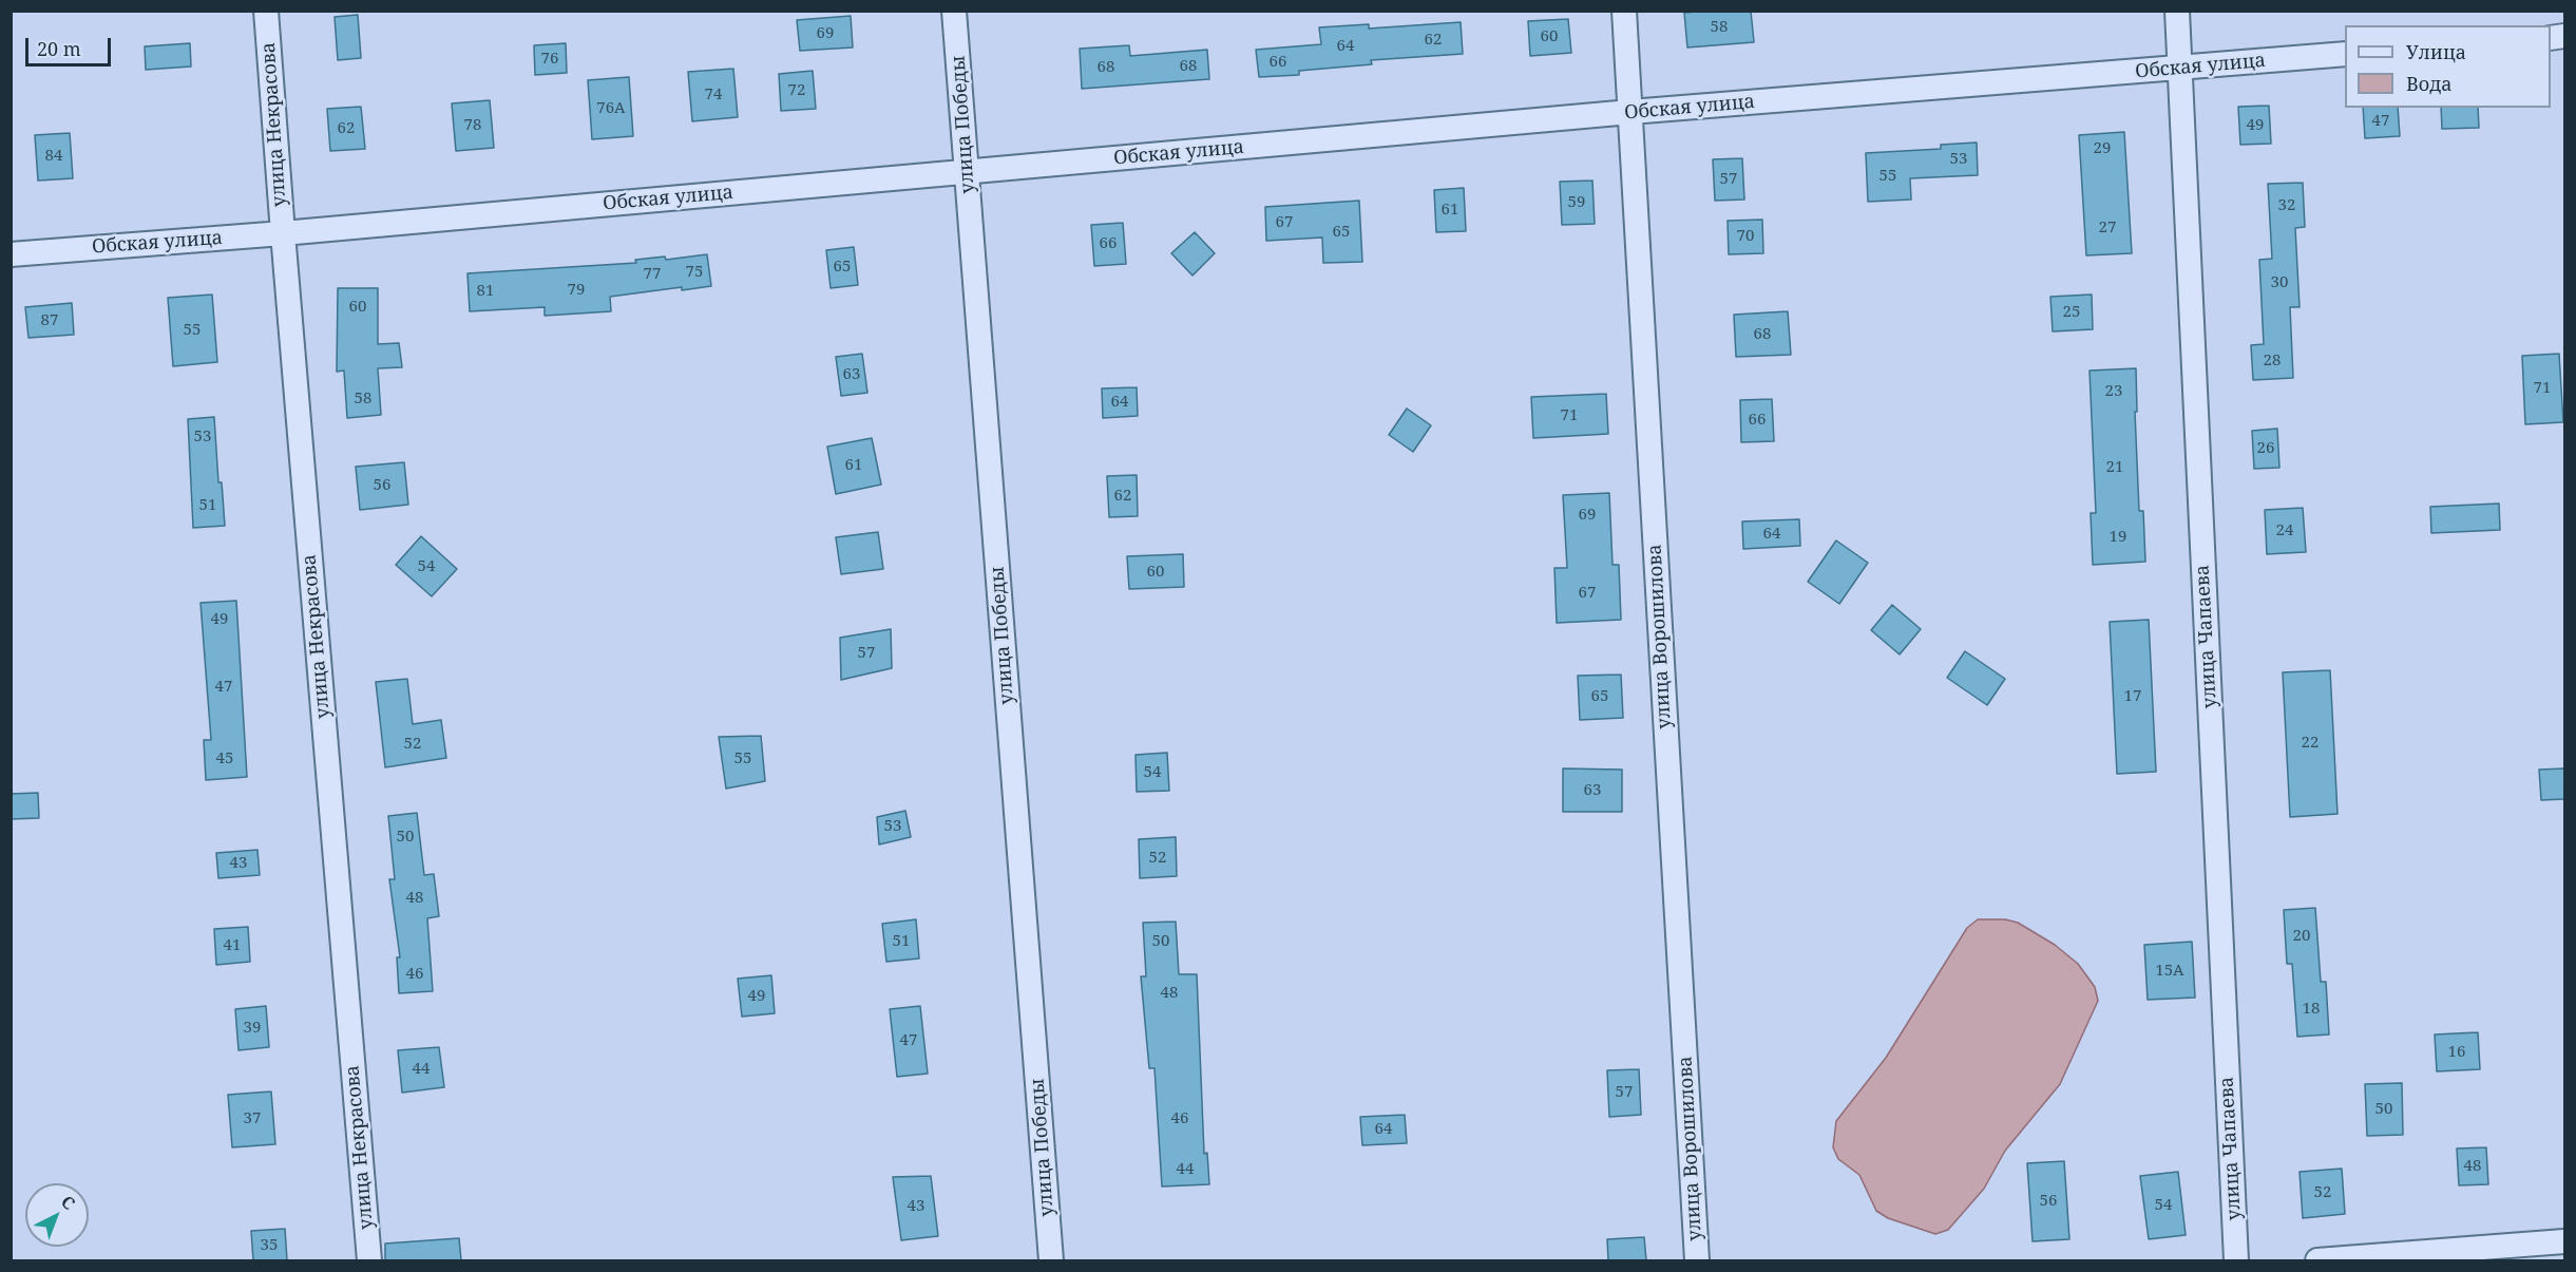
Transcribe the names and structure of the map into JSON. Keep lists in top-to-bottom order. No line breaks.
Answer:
{"streets":{"street":["Обская улица","улица Некрасова","улица Победы","улица Ворошилова","улица Чапаева"]},"crossings":[["Обская улица","улица Некрасова"],["Обская улица","улица Победы"],["Обская улица","улица Ворошилова"],["Обская улица","улица Чапаева"]],"house_numbers":["58","69","60","62","64","76","66","68","68","72","74","76А","47","78","49","62","29","84","53","55","57","59","32","61","67","27","65","70","66","65","75","77","30","79","81","60","25","87","55","68","28","63","71","23","58","64","71","66","53","26","61","21","56","62","51","69","24","64","19","54","60","67","49","57","47","65","17","22","52","45","55","54","63","53","50","52","43","48","20","51","50","41","15А","46","48","49","18","39","47","16","44","57","50","37","46","64","48","44","52","56","54","43","35"],"legend":["Улица","Вода"],"scale_bar":"20 m","north":"top right"}
